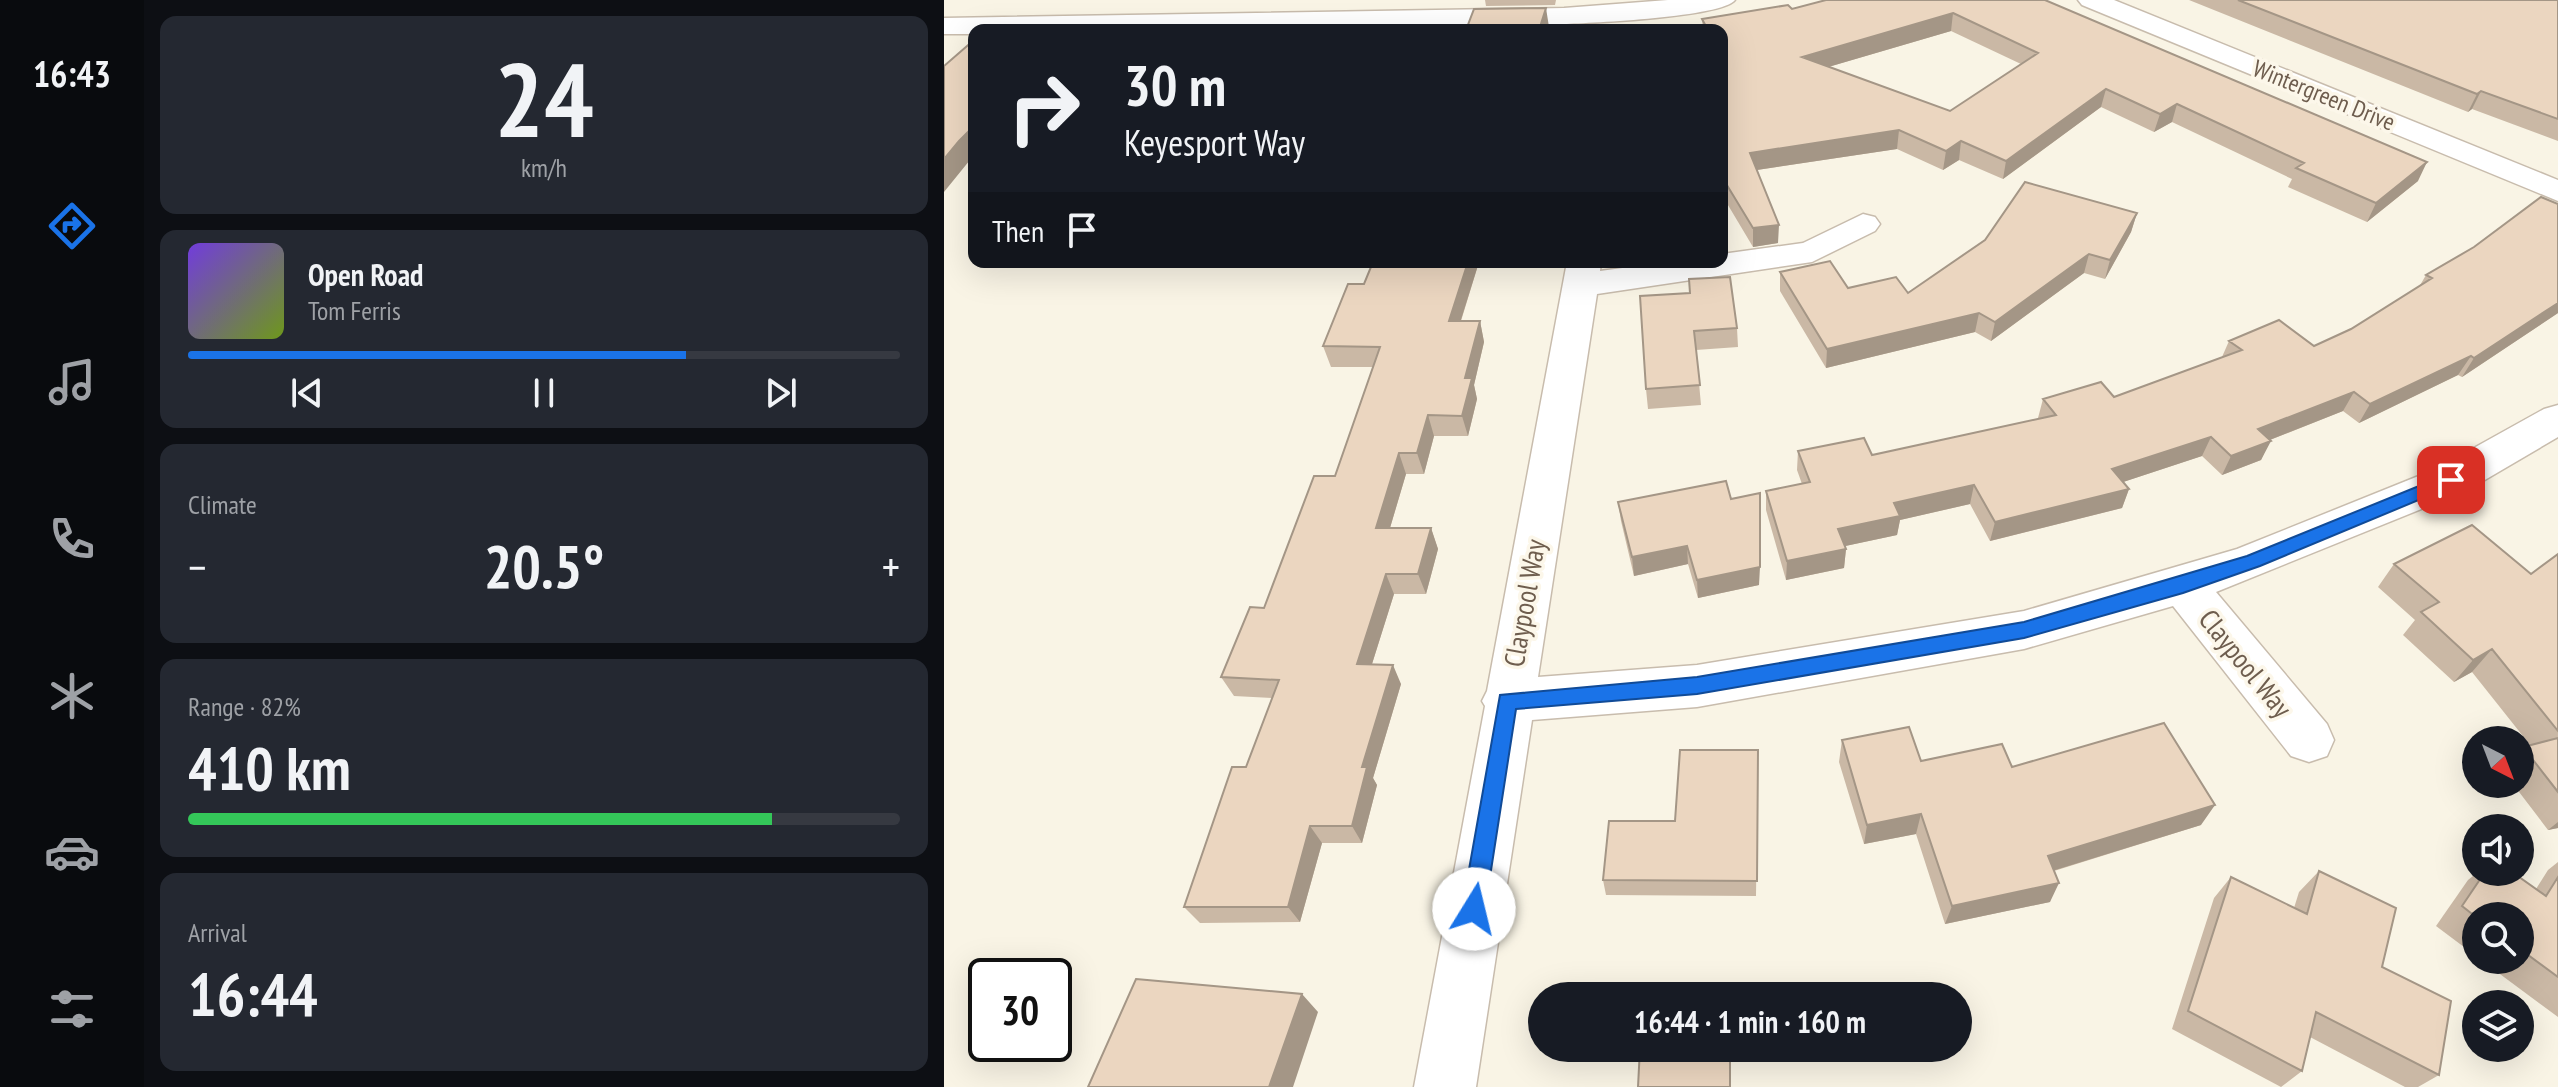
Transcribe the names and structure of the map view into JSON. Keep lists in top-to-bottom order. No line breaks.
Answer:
{"streets":{"street":["Wintergreen Drive","Claypool Way"]},"north":"bottom right","page":{"tabs":"16:43","tile":[["24","km/h"],"Climate",["Range · 82%","410 km"],["Arrival","16:44"]],"turn":["30 m","Keyesport Way"],"then":"Then","song":["Open Road","Tom Ferris"],"heat":["−","20.5°","+"],"limit":"30","trip":"16:44 · 1 min · 160 m"}}
